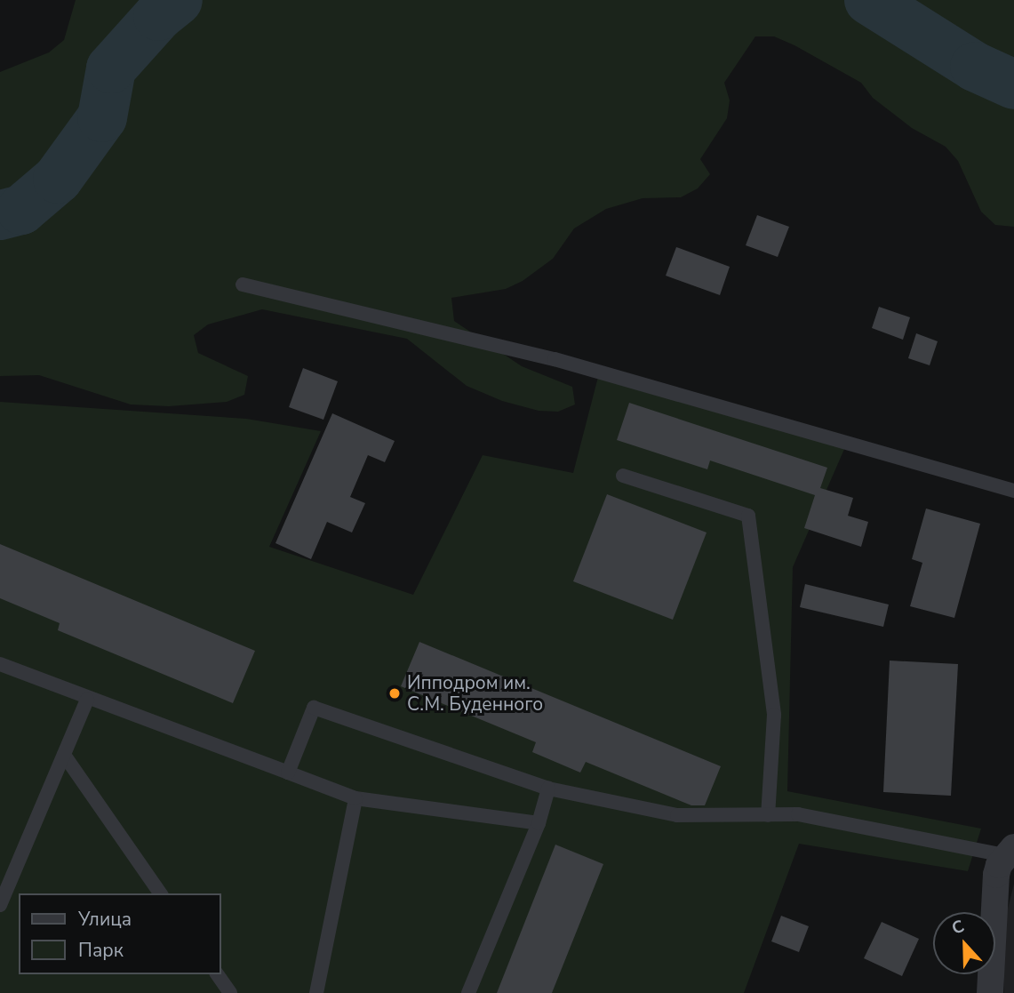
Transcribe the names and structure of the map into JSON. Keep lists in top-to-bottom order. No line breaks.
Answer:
{"places":["Ипподром им. С.М. Буденного"],"legend":["Улица","Парк"],"north":"top"}
